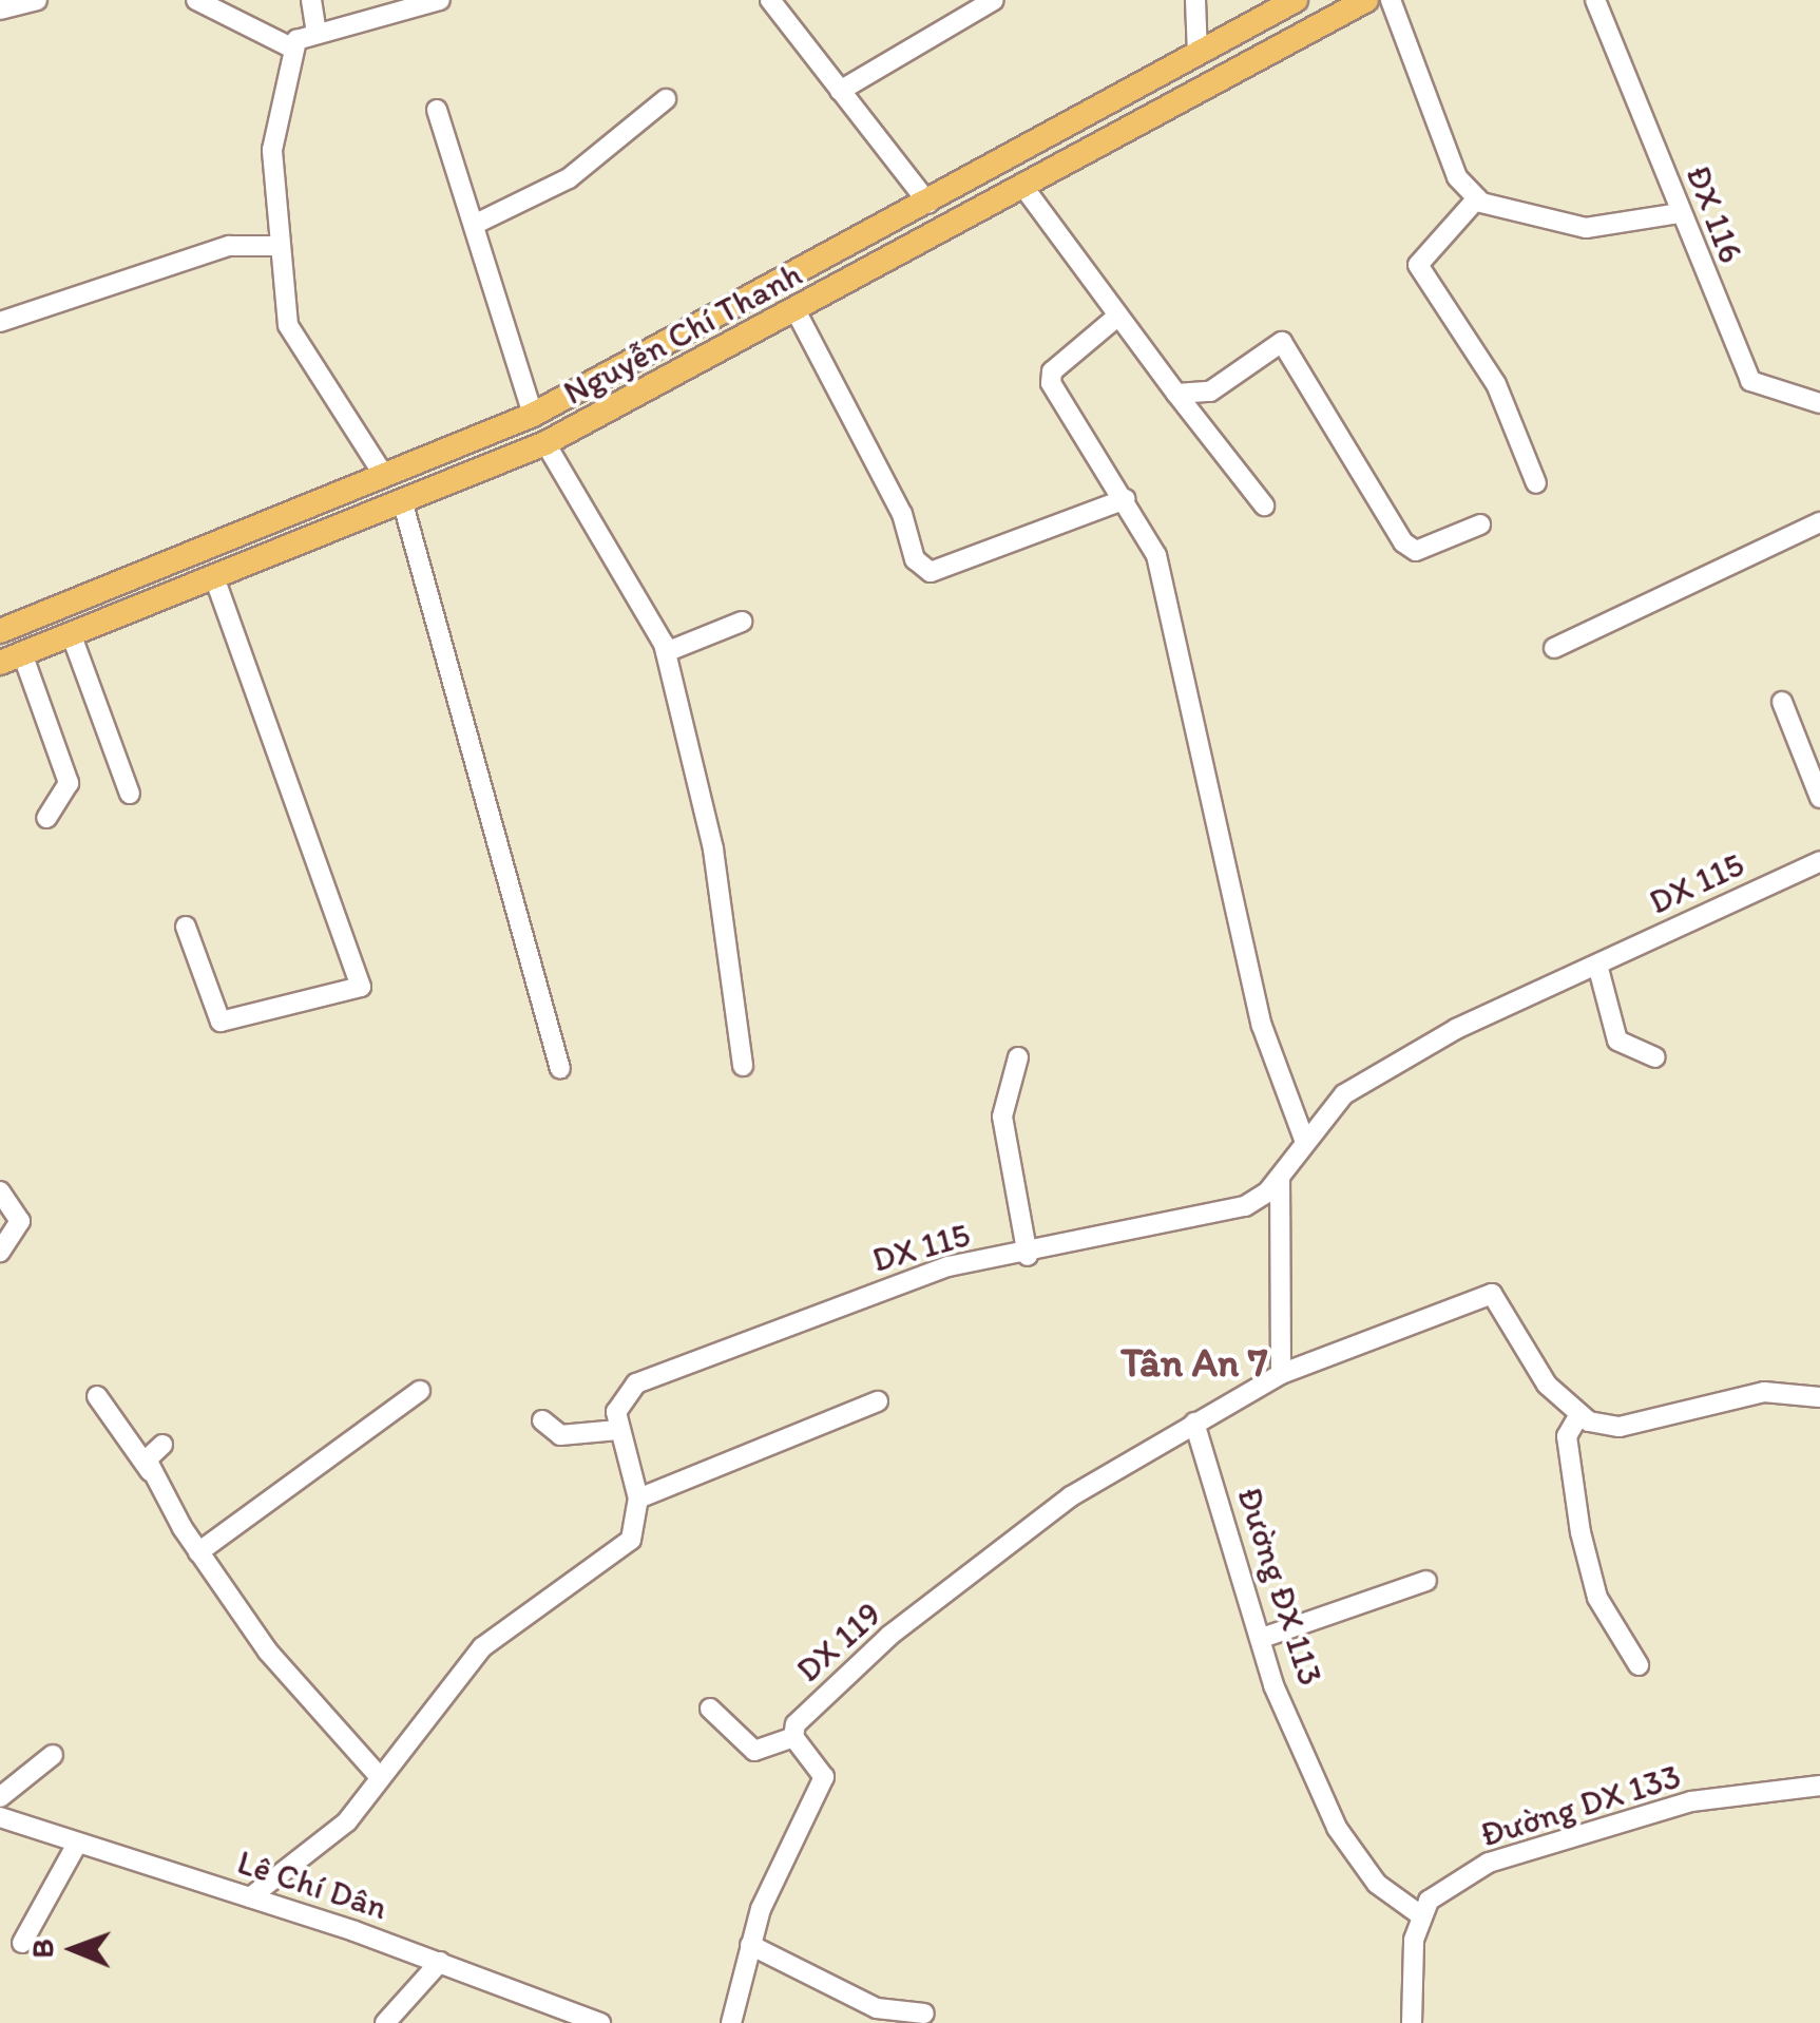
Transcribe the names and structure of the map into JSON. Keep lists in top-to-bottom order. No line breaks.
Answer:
{"streets":{"main road":["Nguyễn Chí Thanh"],"street":["ĐX 116","DX 115","Đường ĐX 113","DX 119","Đường DX 133","Lê Chí Dân"]},"crossings":[["Đường ĐX 113","DX 119"],["Đường ĐX 113","Đường DX 133"]],"districts":["Tân An 7"],"north":"left"}
